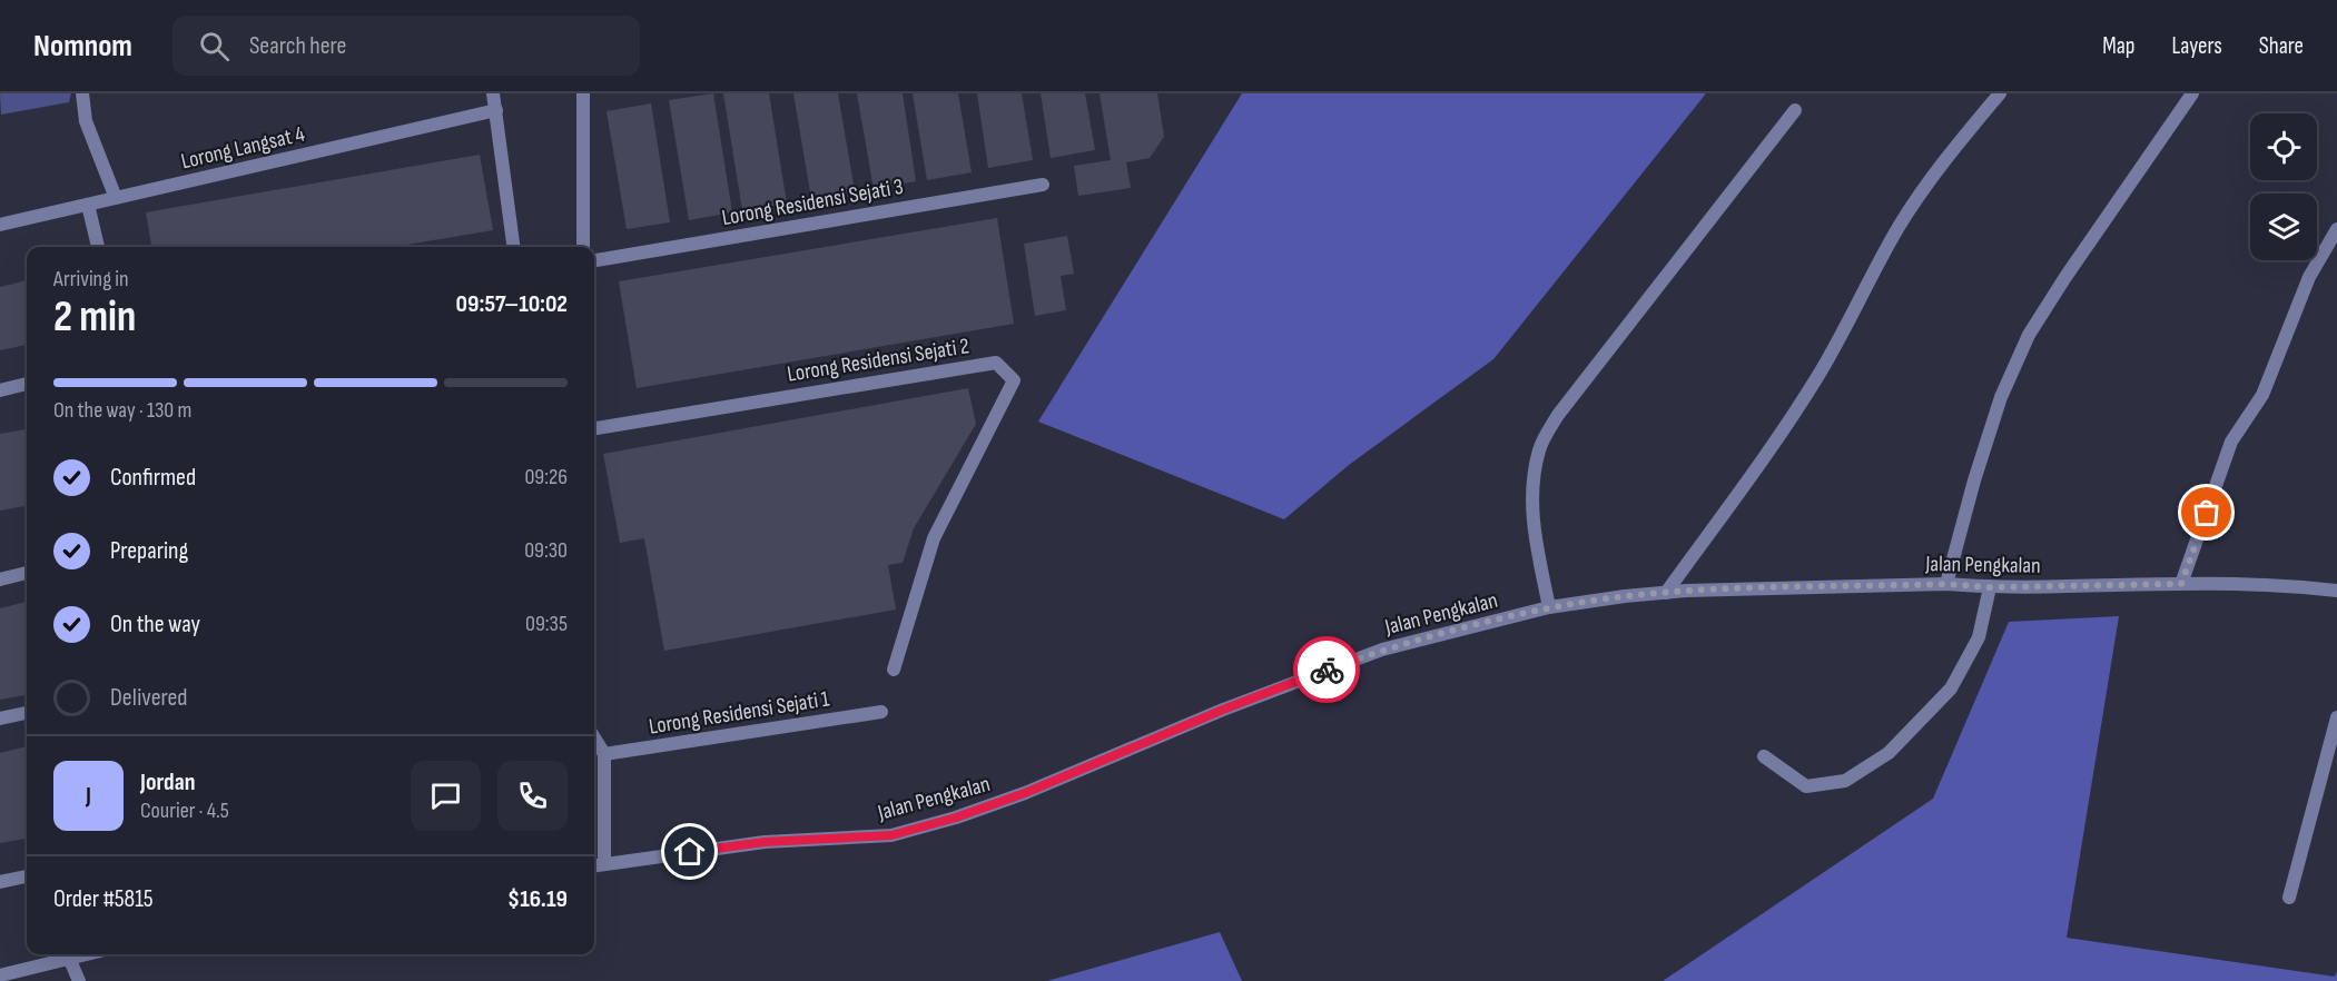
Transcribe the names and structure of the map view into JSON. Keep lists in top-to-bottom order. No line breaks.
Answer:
{"streets":{"street":["Lorong Langsat 4","Lorong Residensi Sejati 3","Lorong Residensi Sejati 2","Jalan Pengkalan","Lorong Residensi Sejati 1"]},"page":{"header":"Nomnom","search":"Search here","nav":["Map","Layers","Share"],"heading":["2 min","Arriving in","09:57–10:02"],"panel":["Jordan","Courier · 4.5","Order #5815","$16.19"],"bar":"On the way · 130 m","list":[["Confirmed","09:26"],["Preparing","09:30"],["On the way","09:35"],"Delivered"],"round":"J"}}
